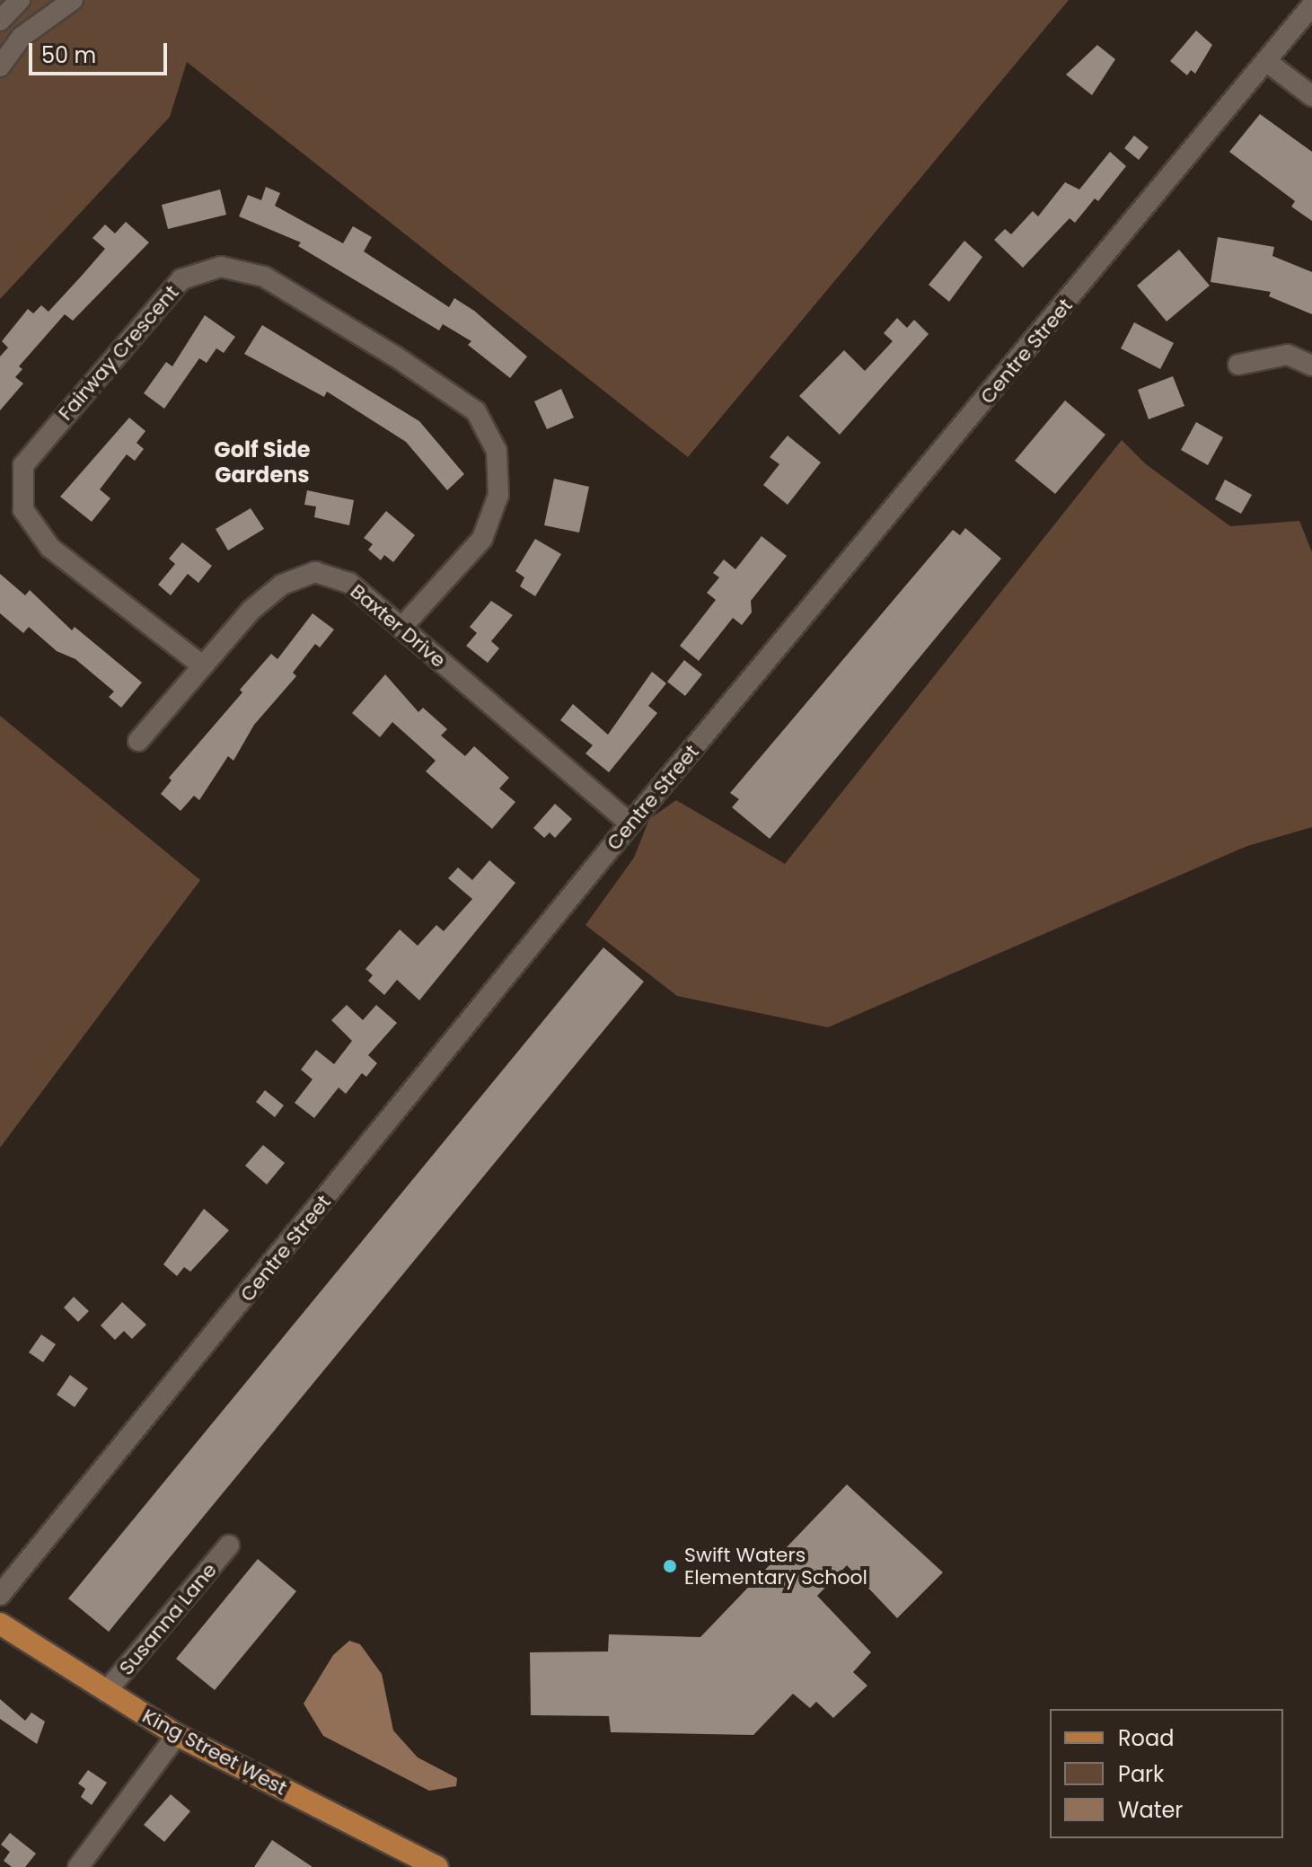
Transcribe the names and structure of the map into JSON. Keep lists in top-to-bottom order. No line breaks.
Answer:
{"streets":{"main road":["King Street West"],"street":["Centre Street","Fairway Crescent","Baxter Drive","Susanna Lane"]},"crossings":[["Centre Street","Baxter Drive"],["Fairway Crescent","Baxter Drive"],["Susanna Lane","King Street West"]],"districts":["Golf Side Gardens"],"places":["Swift Waters Elementary School"],"legend":["Road","Park","Water"],"scale_bar":"50 m"}
